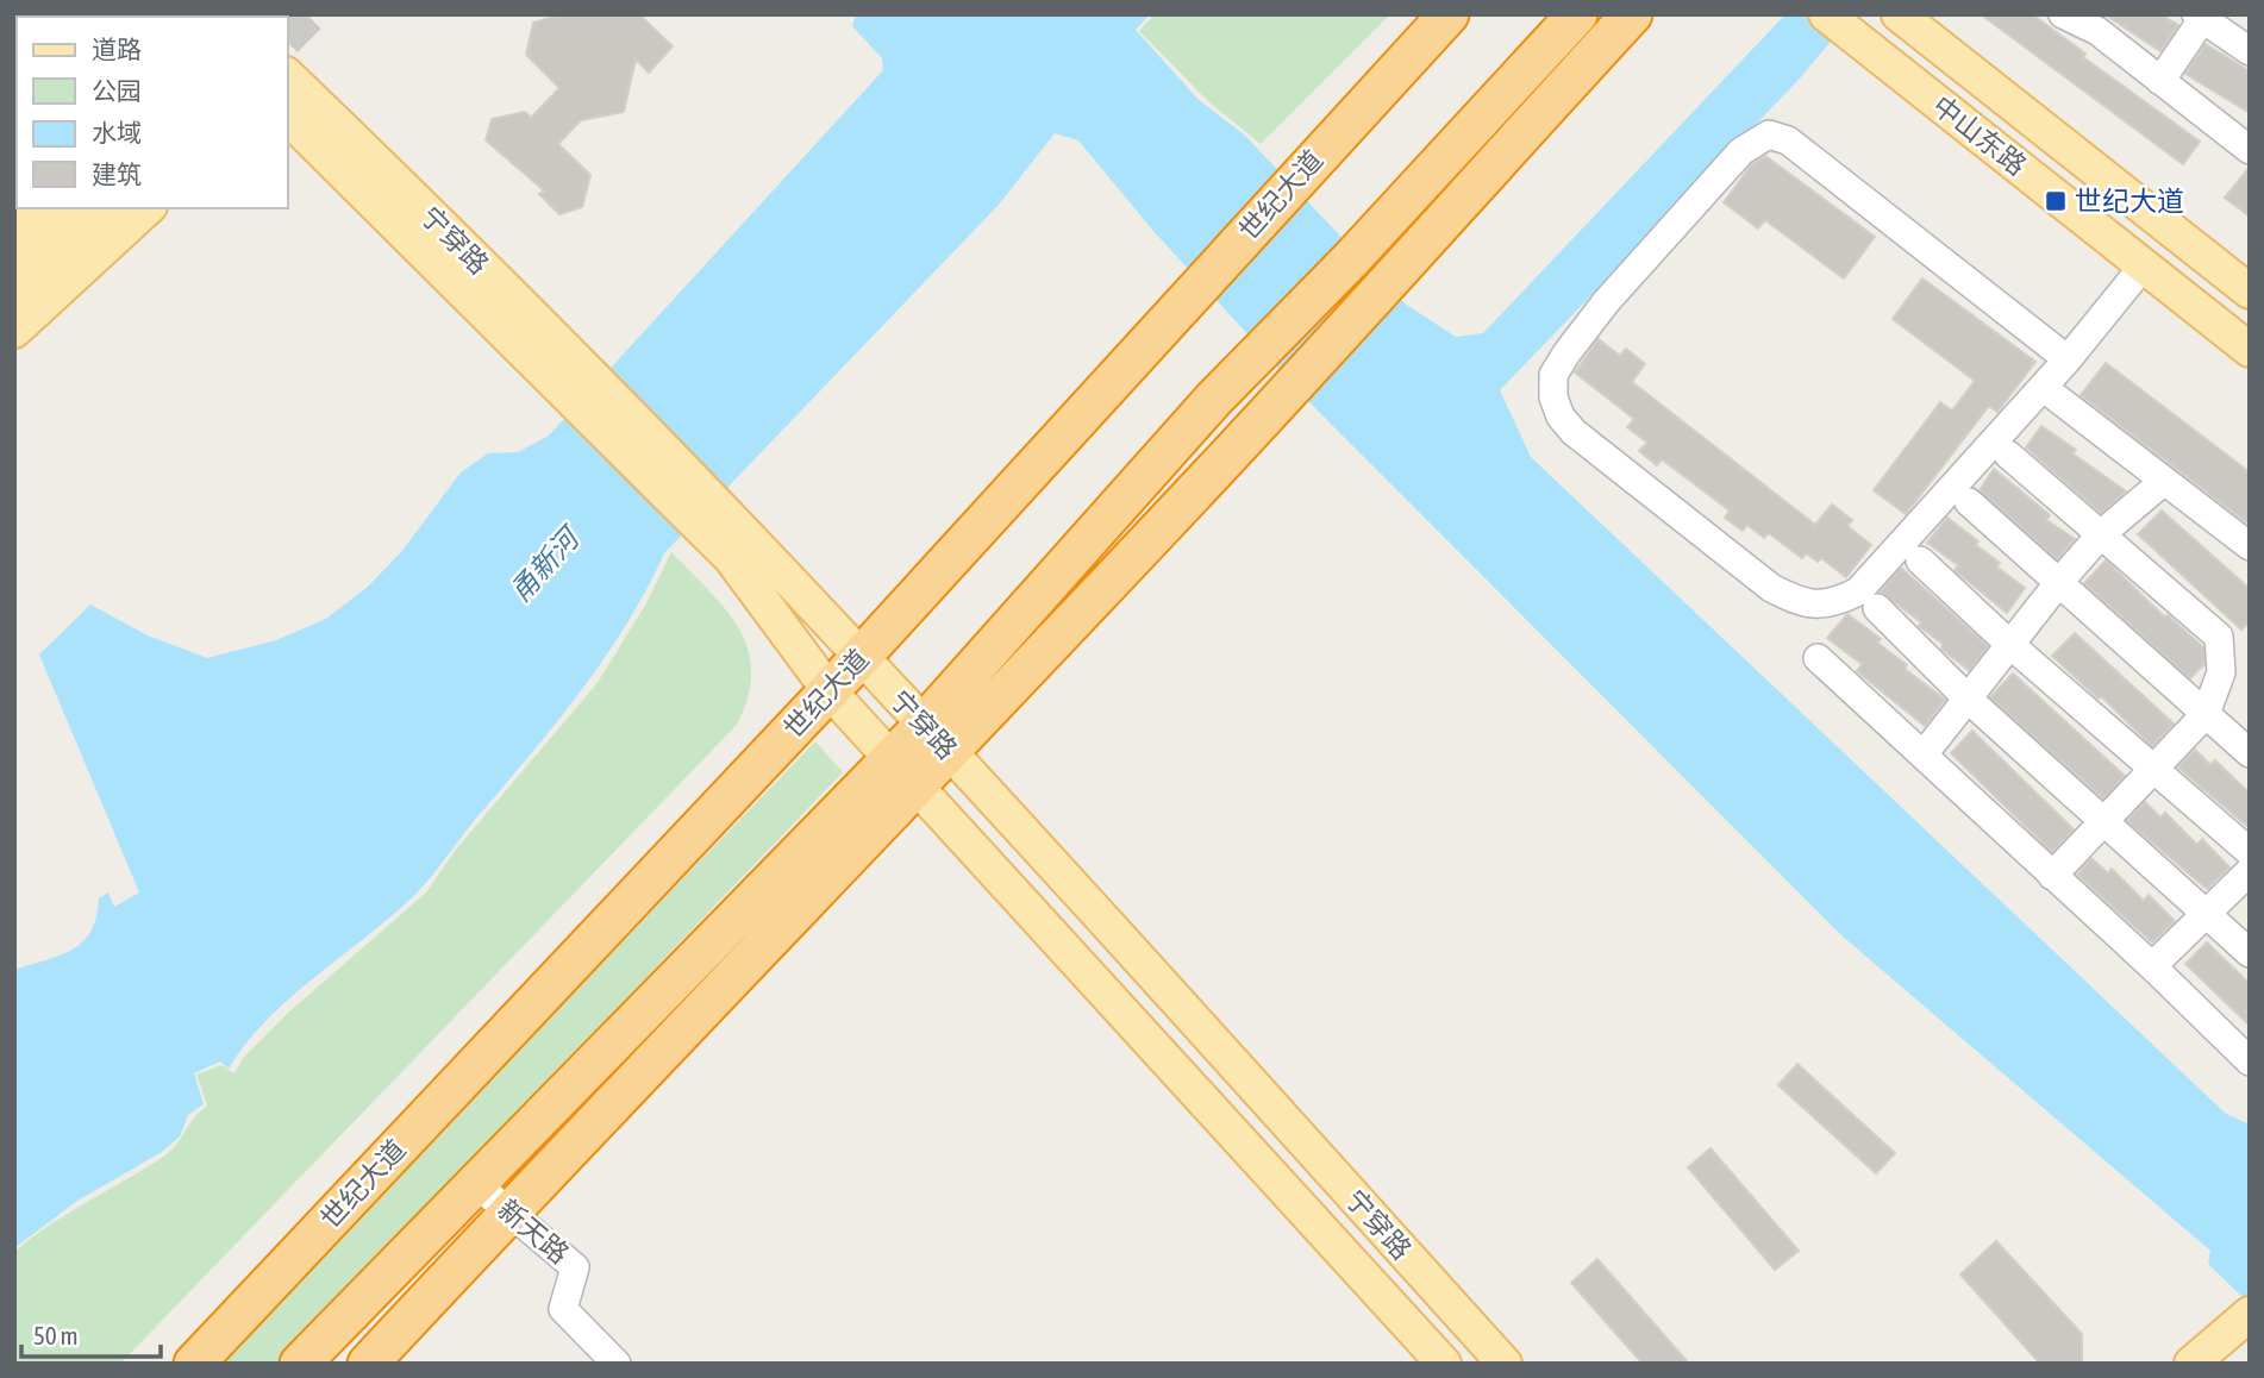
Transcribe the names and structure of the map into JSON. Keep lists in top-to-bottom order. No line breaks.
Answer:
{"streets":{"highway":["世纪大道"],"main road":["中山东路","宁穿路"],"street":["新天路"]},"crossings":[["世纪大道","宁穿路"]],"water":["甬新河"],"places":{"transit":["世纪大道"]},"legend":["道路","公园","水域","建筑"],"scale_bar":"50 m"}
